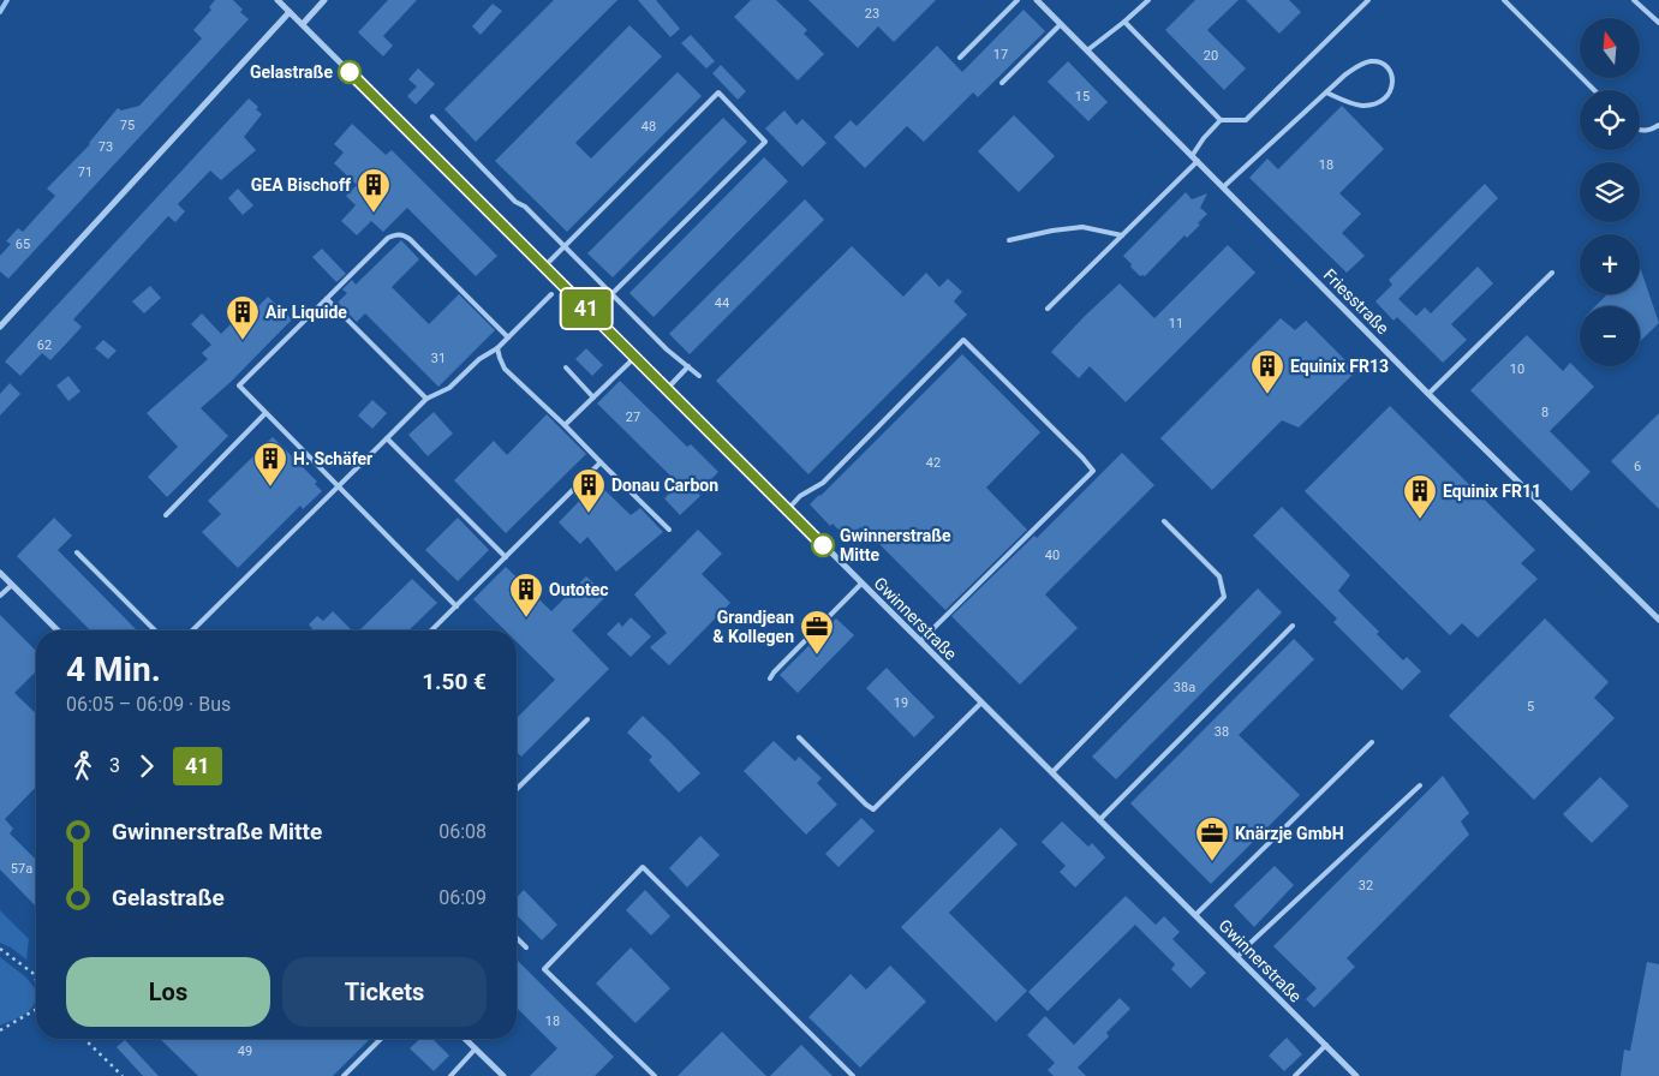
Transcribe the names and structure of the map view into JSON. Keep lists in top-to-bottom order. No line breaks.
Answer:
{"streets":{"street":["Friesstraße","Gwinnerstraße"]},"places":{"other":["Gelastraße","Gwinnerstraße Mitte"],"building":["GEA Bischoff","Air Liquide","Equinix FR13","H. Schäfer","Donau Carbon","Equinix FR11","Outotec"],"office":["Grandjean & Kollegen","Knärzje GmbH"]},"lines":["bus line 41"],"house_numbers":["23","17","20","15","75","48","73","18","71","65","44","11","62","31","10","8","27","42","6","40","38a","19","5","38","57a","32","18","49"],"north":"top","page":{"on_map":"41","map_buttons":["+","−"],"heading":["4 Min.","06:05 – 06:09 · Bus","1.50 €"],"legs":["3","41"],"list":[{"name":"Gwinnerstraße Mitte","value":"06:08"},{"name":"Gelastraße","value":"06:09"}],"buttons":["Los","Tickets"]}}
